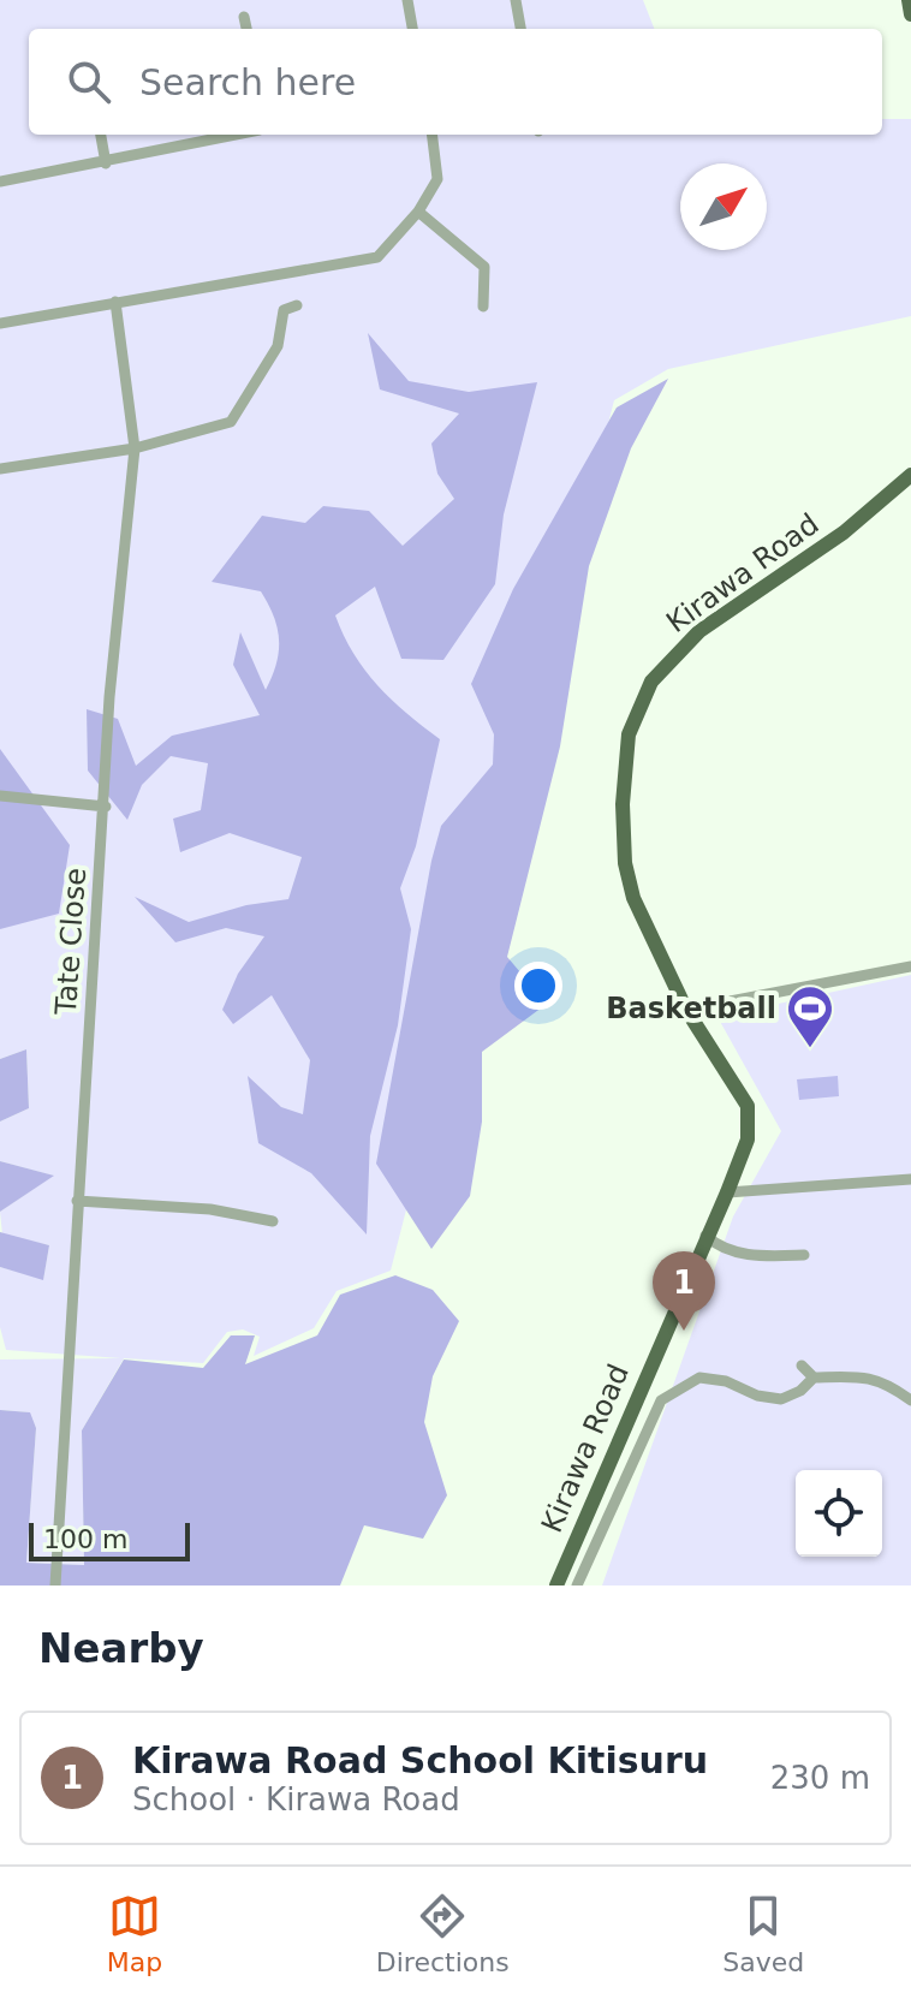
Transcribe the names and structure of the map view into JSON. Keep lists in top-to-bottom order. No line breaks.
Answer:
{"streets":{"main road":["Kirawa Road"],"street":["Tate Close"]},"places":{"sports":["Basketball"]},"scale_bar":"100 m","north":"top right","page":{"search":"Search here","pins":"1","scale":"100 m","heading":"Nearby","list":[{"mark":"1","name":"Kirawa Road School Kitisuru","note":"School · Kirawa Road","value":"230 m"}],"nav":["Map","Directions","Saved"]}}
